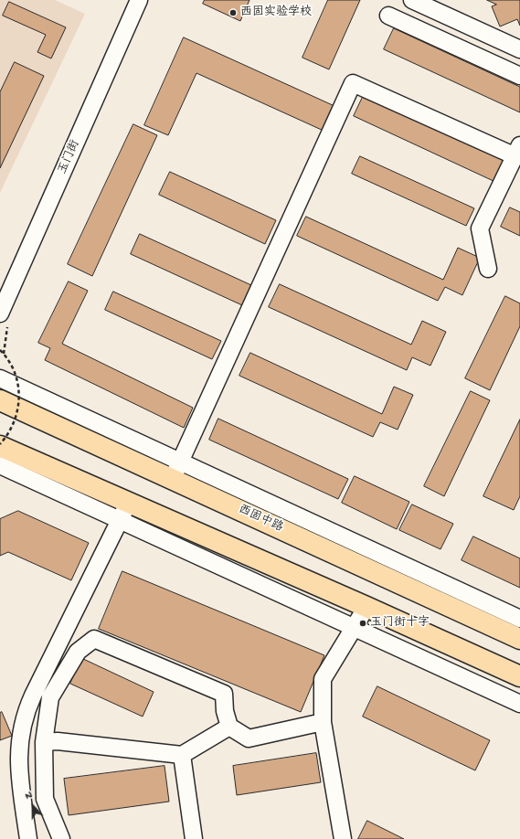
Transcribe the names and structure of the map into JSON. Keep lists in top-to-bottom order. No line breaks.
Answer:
{"streets":{"main road":["西固中路"],"street":["玉门街"]},"places":["西固实验学校","玉门街十字"],"north":"top"}
